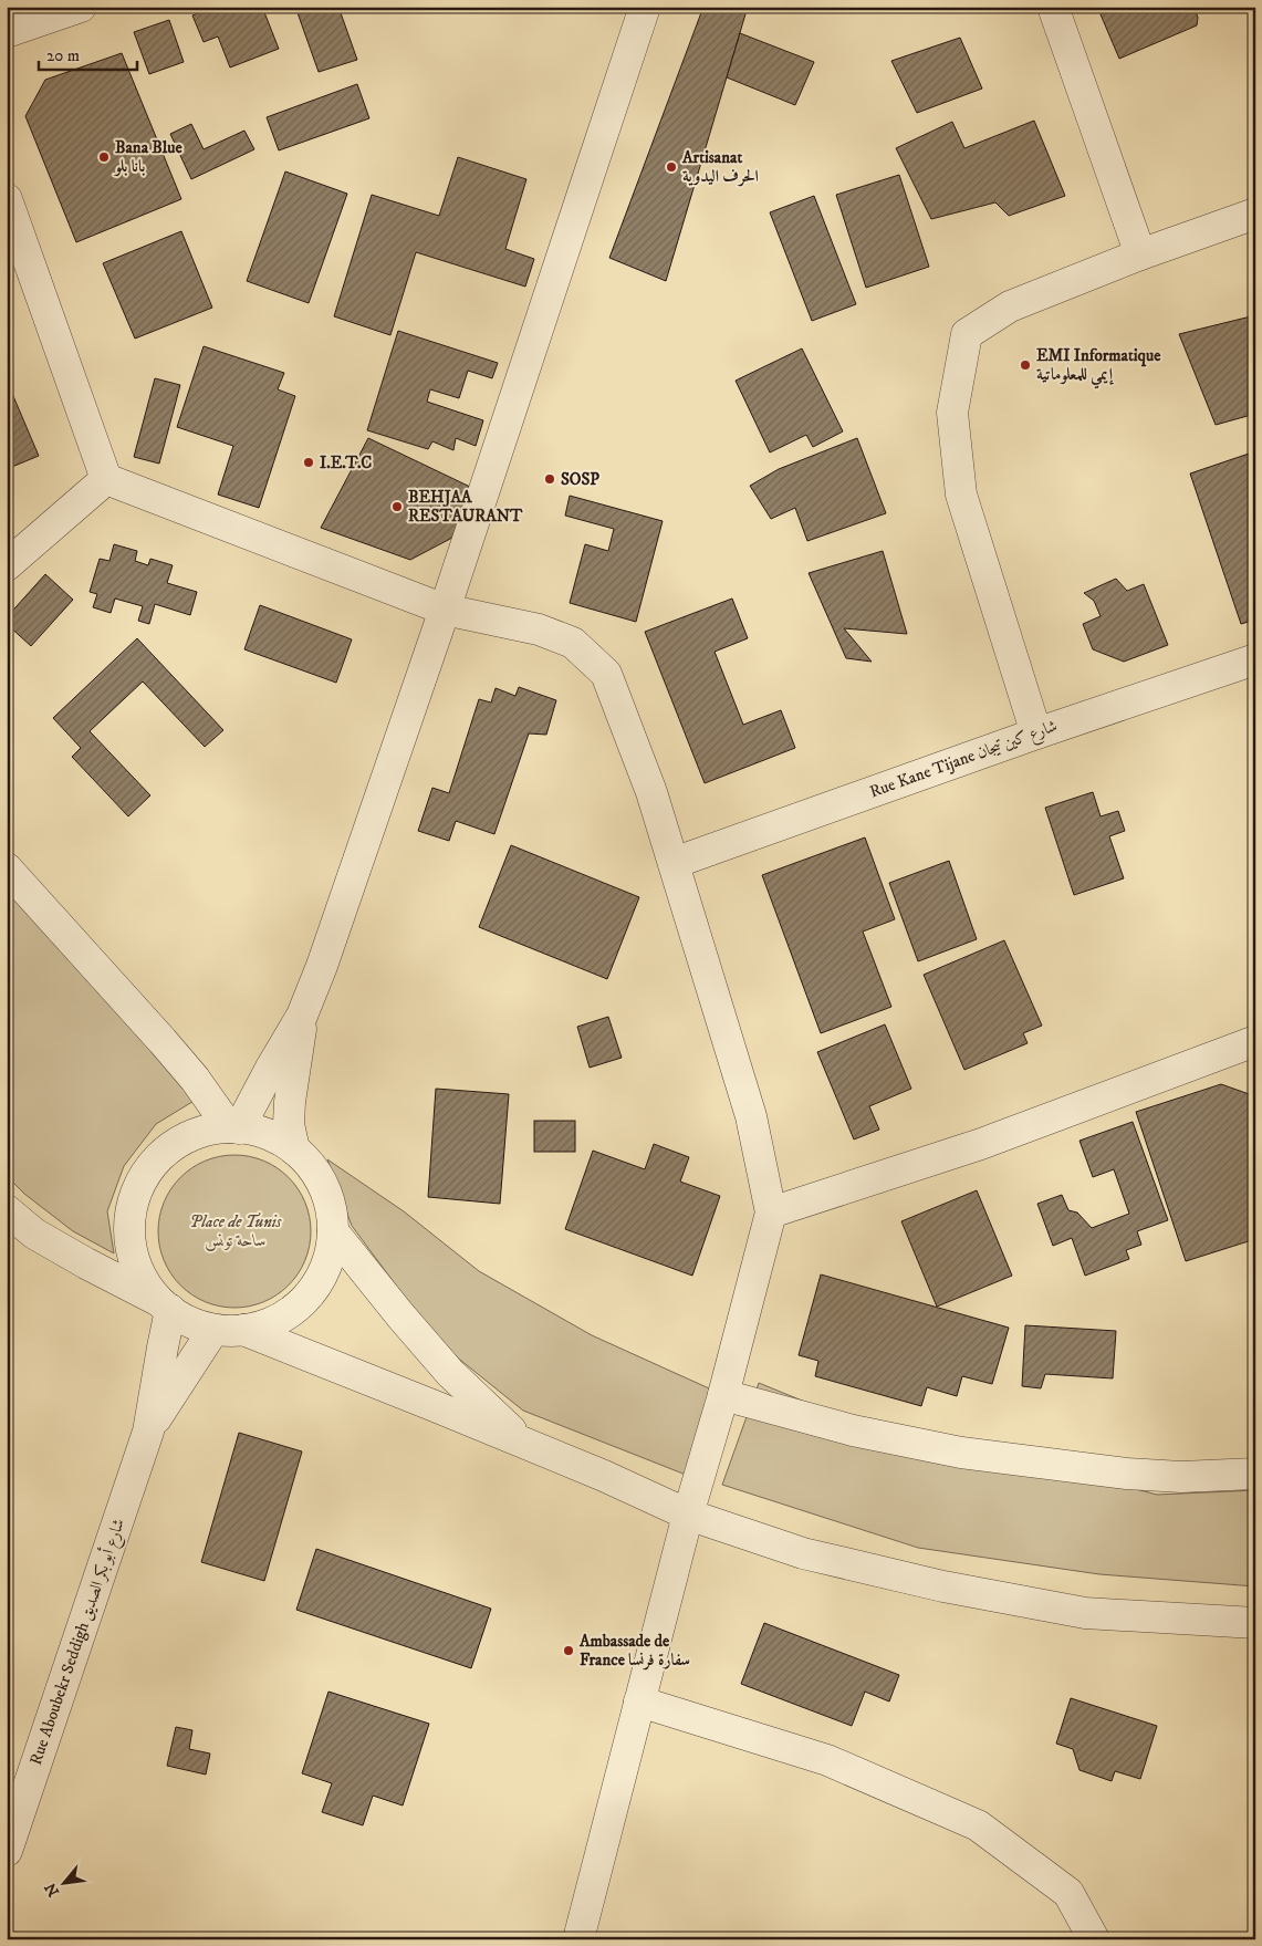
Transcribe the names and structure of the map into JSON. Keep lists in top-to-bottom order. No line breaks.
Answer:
{"streets":{"street":["Rue Kane Tijane شارع كين تيجان","Rue Aboubekr Seddigh شارع أبو بكر الصديق"]},"parks":["Place de Tunis ساحة تونس"],"places":["Bana Blue بانا بلو","Artisanat الحرف اليدوية","EMI Informatique إيمي للمعلوماتية","I.E.T.C","SOSP","BEHJAA RESTAURANT","Ambassade de France سفارة فرنسا"],"scale_bar":"20 m","north":"bottom left"}
